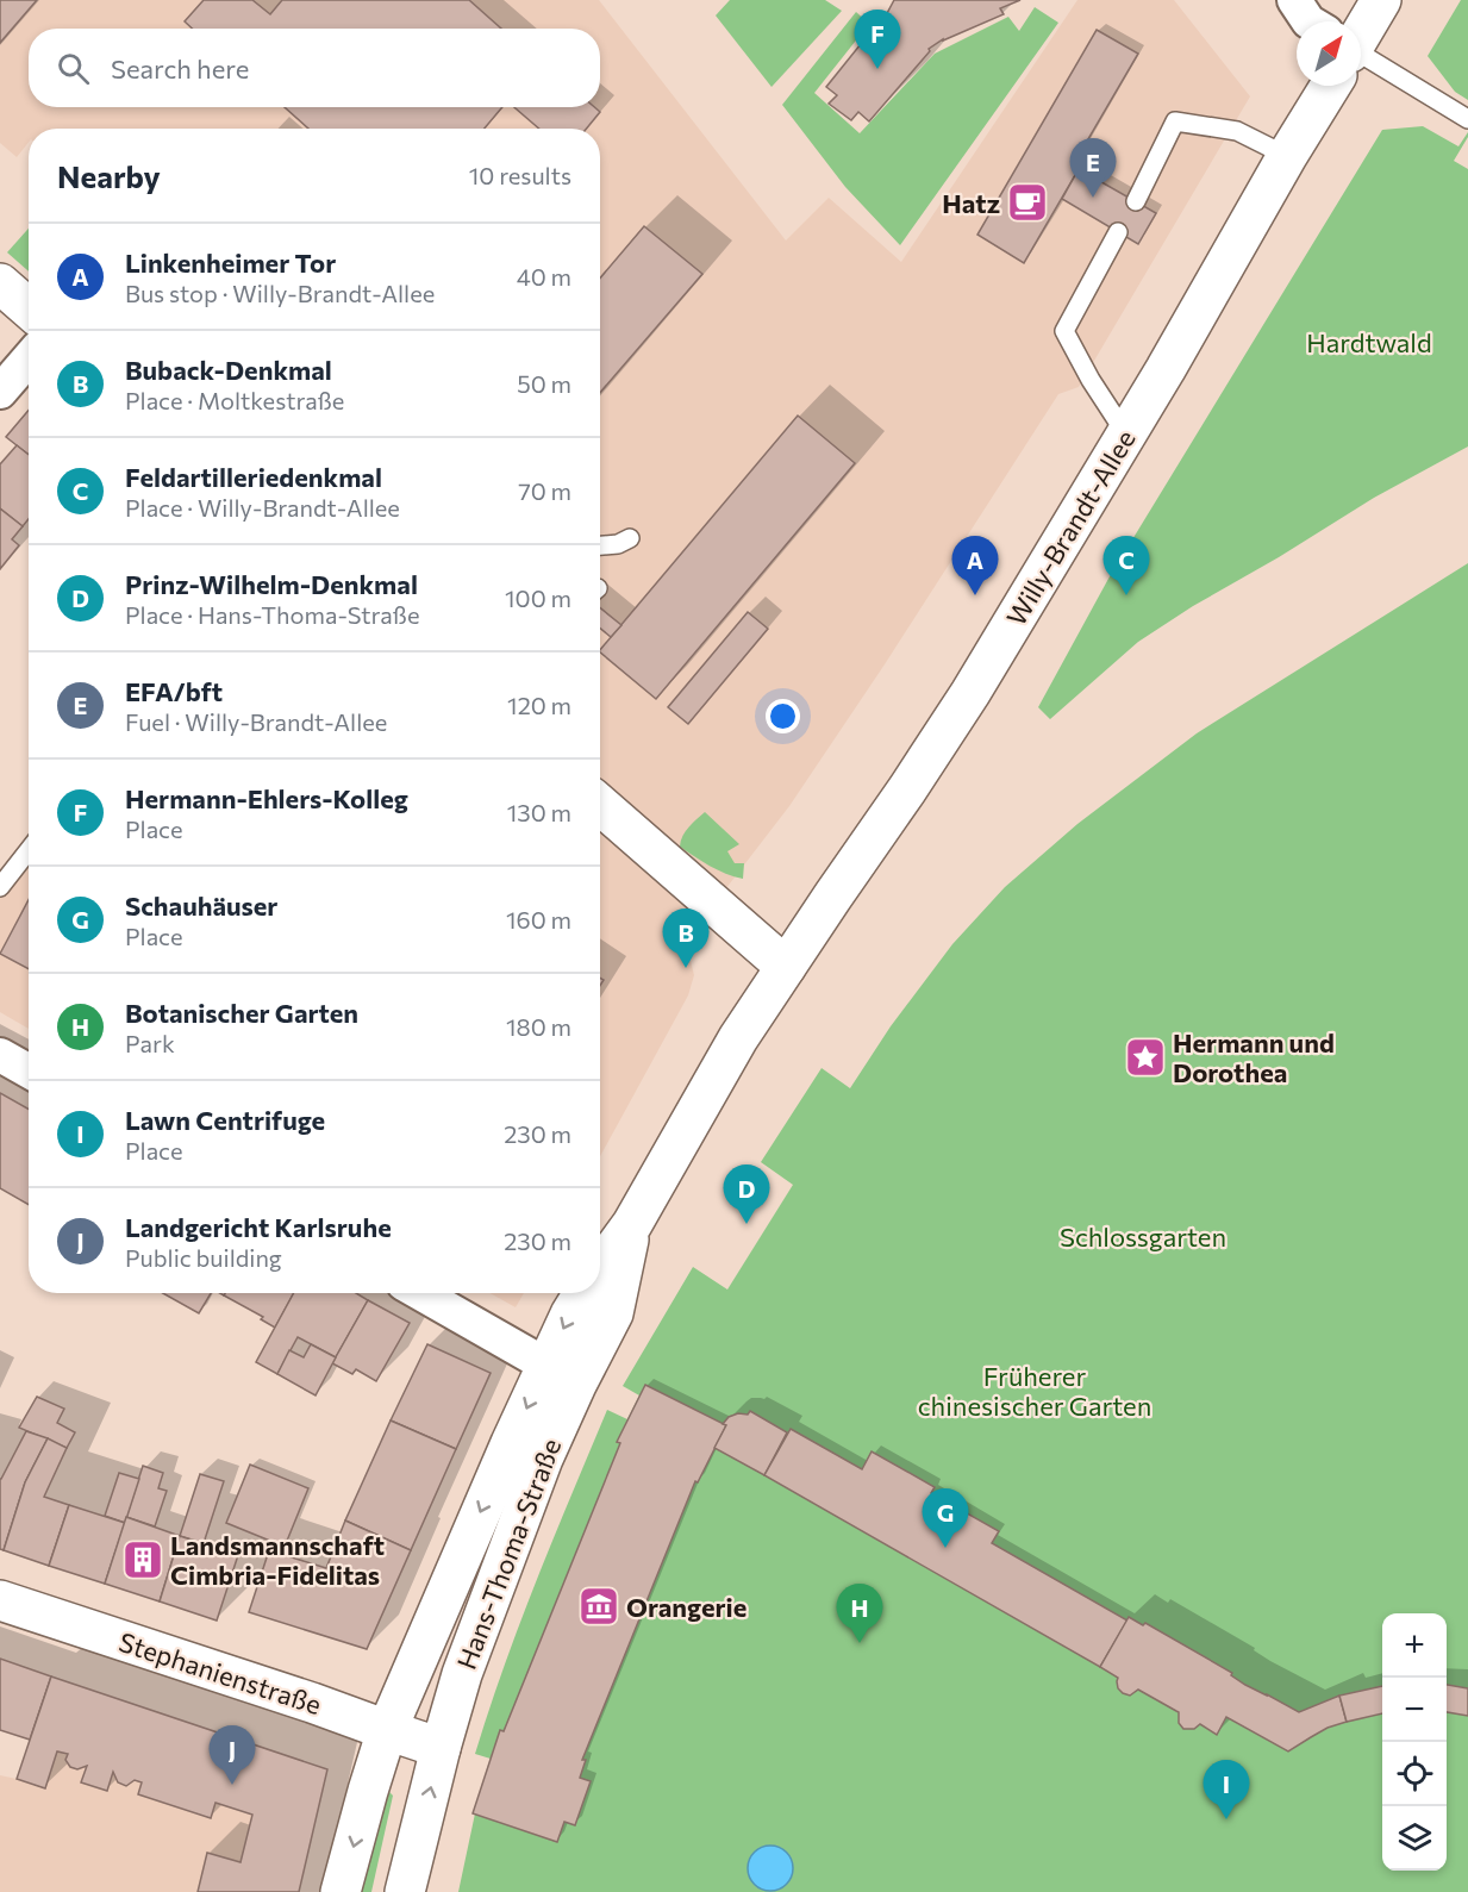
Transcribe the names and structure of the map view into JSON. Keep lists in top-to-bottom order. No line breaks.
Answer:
{"streets":{"main road":["Willy-Brandt-Allee","Hans-Thoma-Straße","Stephanienstraße"]},"crossings":[["Willy-Brandt-Allee","Hans-Thoma-Straße"],["Hans-Thoma-Straße","Stephanienstraße"]],"parks":["Hardtwald","Schlossgarten","Früherer chinesischer Garten"],"places":{"cafe":["Hatz"],"place":["Hermann und Dorothea"],"building":["Landsmannschaft Cimbria-Fidelitas"],"museum":["Orangerie"]},"north":"top right","page":{"pins":["F","E","A","C","B","D","G","H","J","I"],"search":"Search here","heading":["Nearby","10 results"],"list":[{"mark":"A","name":"Linkenheimer Tor","note":"Bus stop · Willy-Brandt-Allee","value":"40 m"},{"mark":"B","name":"Buback-Denkmal","note":"Place · Moltkestraße","value":"50 m"},{"mark":"C","name":"Feldartilleriedenkmal","note":"Place · Willy-Brandt-Allee","value":"70 m"},{"mark":"D","name":"Prinz-Wilhelm-Denkmal","note":"Place · Hans-Thoma-Straße","value":"100 m"},{"mark":"E","name":"EFA/bft","note":"Fuel · Willy-Brandt-Allee","value":"120 m"},{"mark":"F","name":"Hermann-Ehlers-Kolleg","note":"Place","value":"130 m"},{"mark":"G","name":"Schauhäuser","note":"Place","value":"160 m"},{"mark":"H","name":"Botanischer Garten","note":"Park","value":"180 m"},{"mark":"I","name":"Lawn Centrifuge","note":"Place","value":"230 m"},{"mark":"J","name":"Landgericht Karlsruhe","note":"Public building","value":"230 m"}],"map_buttons":["+","−"]}}
